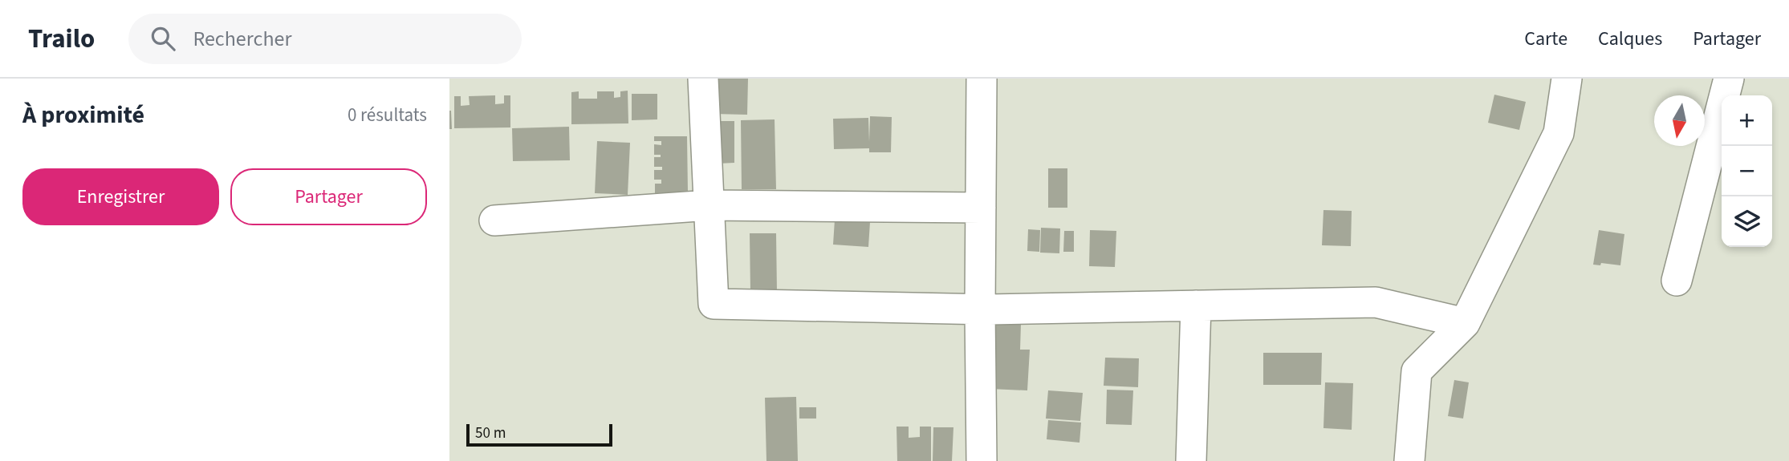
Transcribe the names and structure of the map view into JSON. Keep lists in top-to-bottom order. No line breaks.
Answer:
{"scale_bar":"50 m","north":"bottom","page":{"header":"Trailo","search":"Rechercher","nav":["Carte","Calques","Partager"],"heading":["À proximité","0 résultats"],"map_buttons":["+","−"],"buttons":["Enregistrer","Partager"],"scale":"50 m"}}
